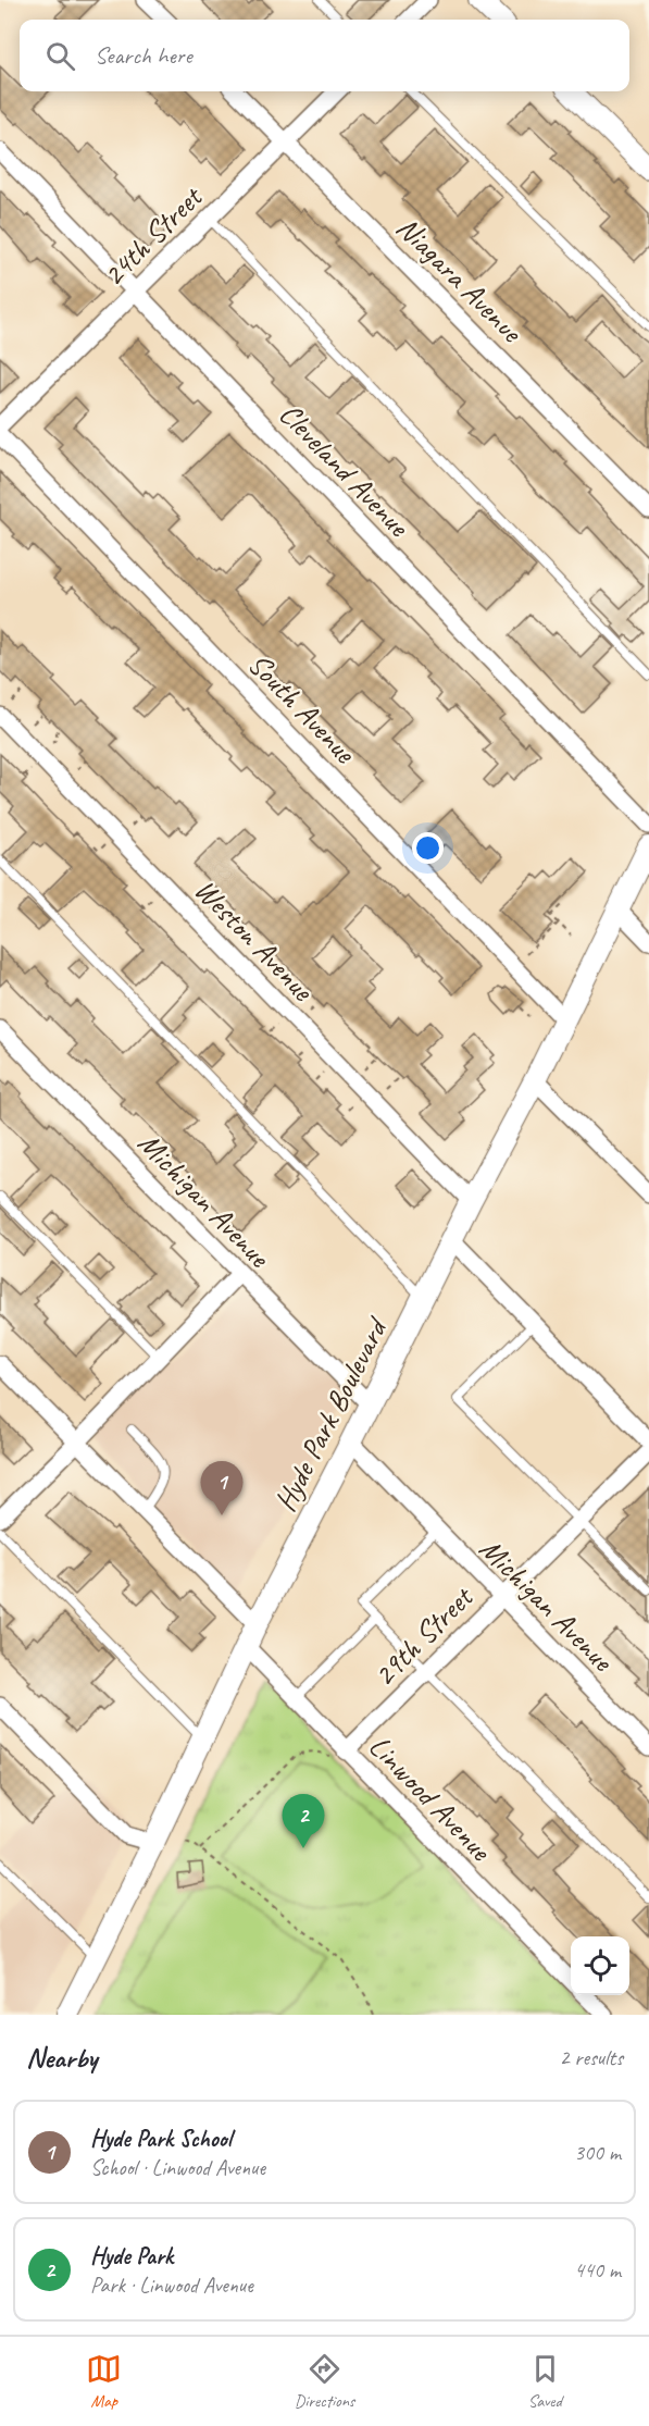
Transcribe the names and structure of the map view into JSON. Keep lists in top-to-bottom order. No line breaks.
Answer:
{"streets":{"main road":["Hyde Park Boulevard"],"street":["24th Street","Niagara Avenue","Cleveland Avenue","South Avenue","Weston Avenue","Michigan Avenue","29th Street","Linwood Avenue"]},"crossings":[["24th Street","Niagara Avenue"],["24th Street","Cleveland Avenue"],["South Avenue","Hyde Park Boulevard"],["Weston Avenue","Hyde Park Boulevard"],["Michigan Avenue","Hyde Park Boulevard"],["Michigan Avenue","29th Street"],["Hyde Park Boulevard","Linwood Avenue"],["29th Street","Linwood Avenue"]],"page":{"search":"Search here","pins":["1","2"],"heading":["Nearby","2 results"],"list":[{"mark":"1","name":"Hyde Park School","note":"School · Linwood Avenue","value":"300 m"},{"mark":"2","name":"Hyde Park","note":"Park · Linwood Avenue","value":"440 m"}],"nav":["Map","Directions","Saved"]}}
